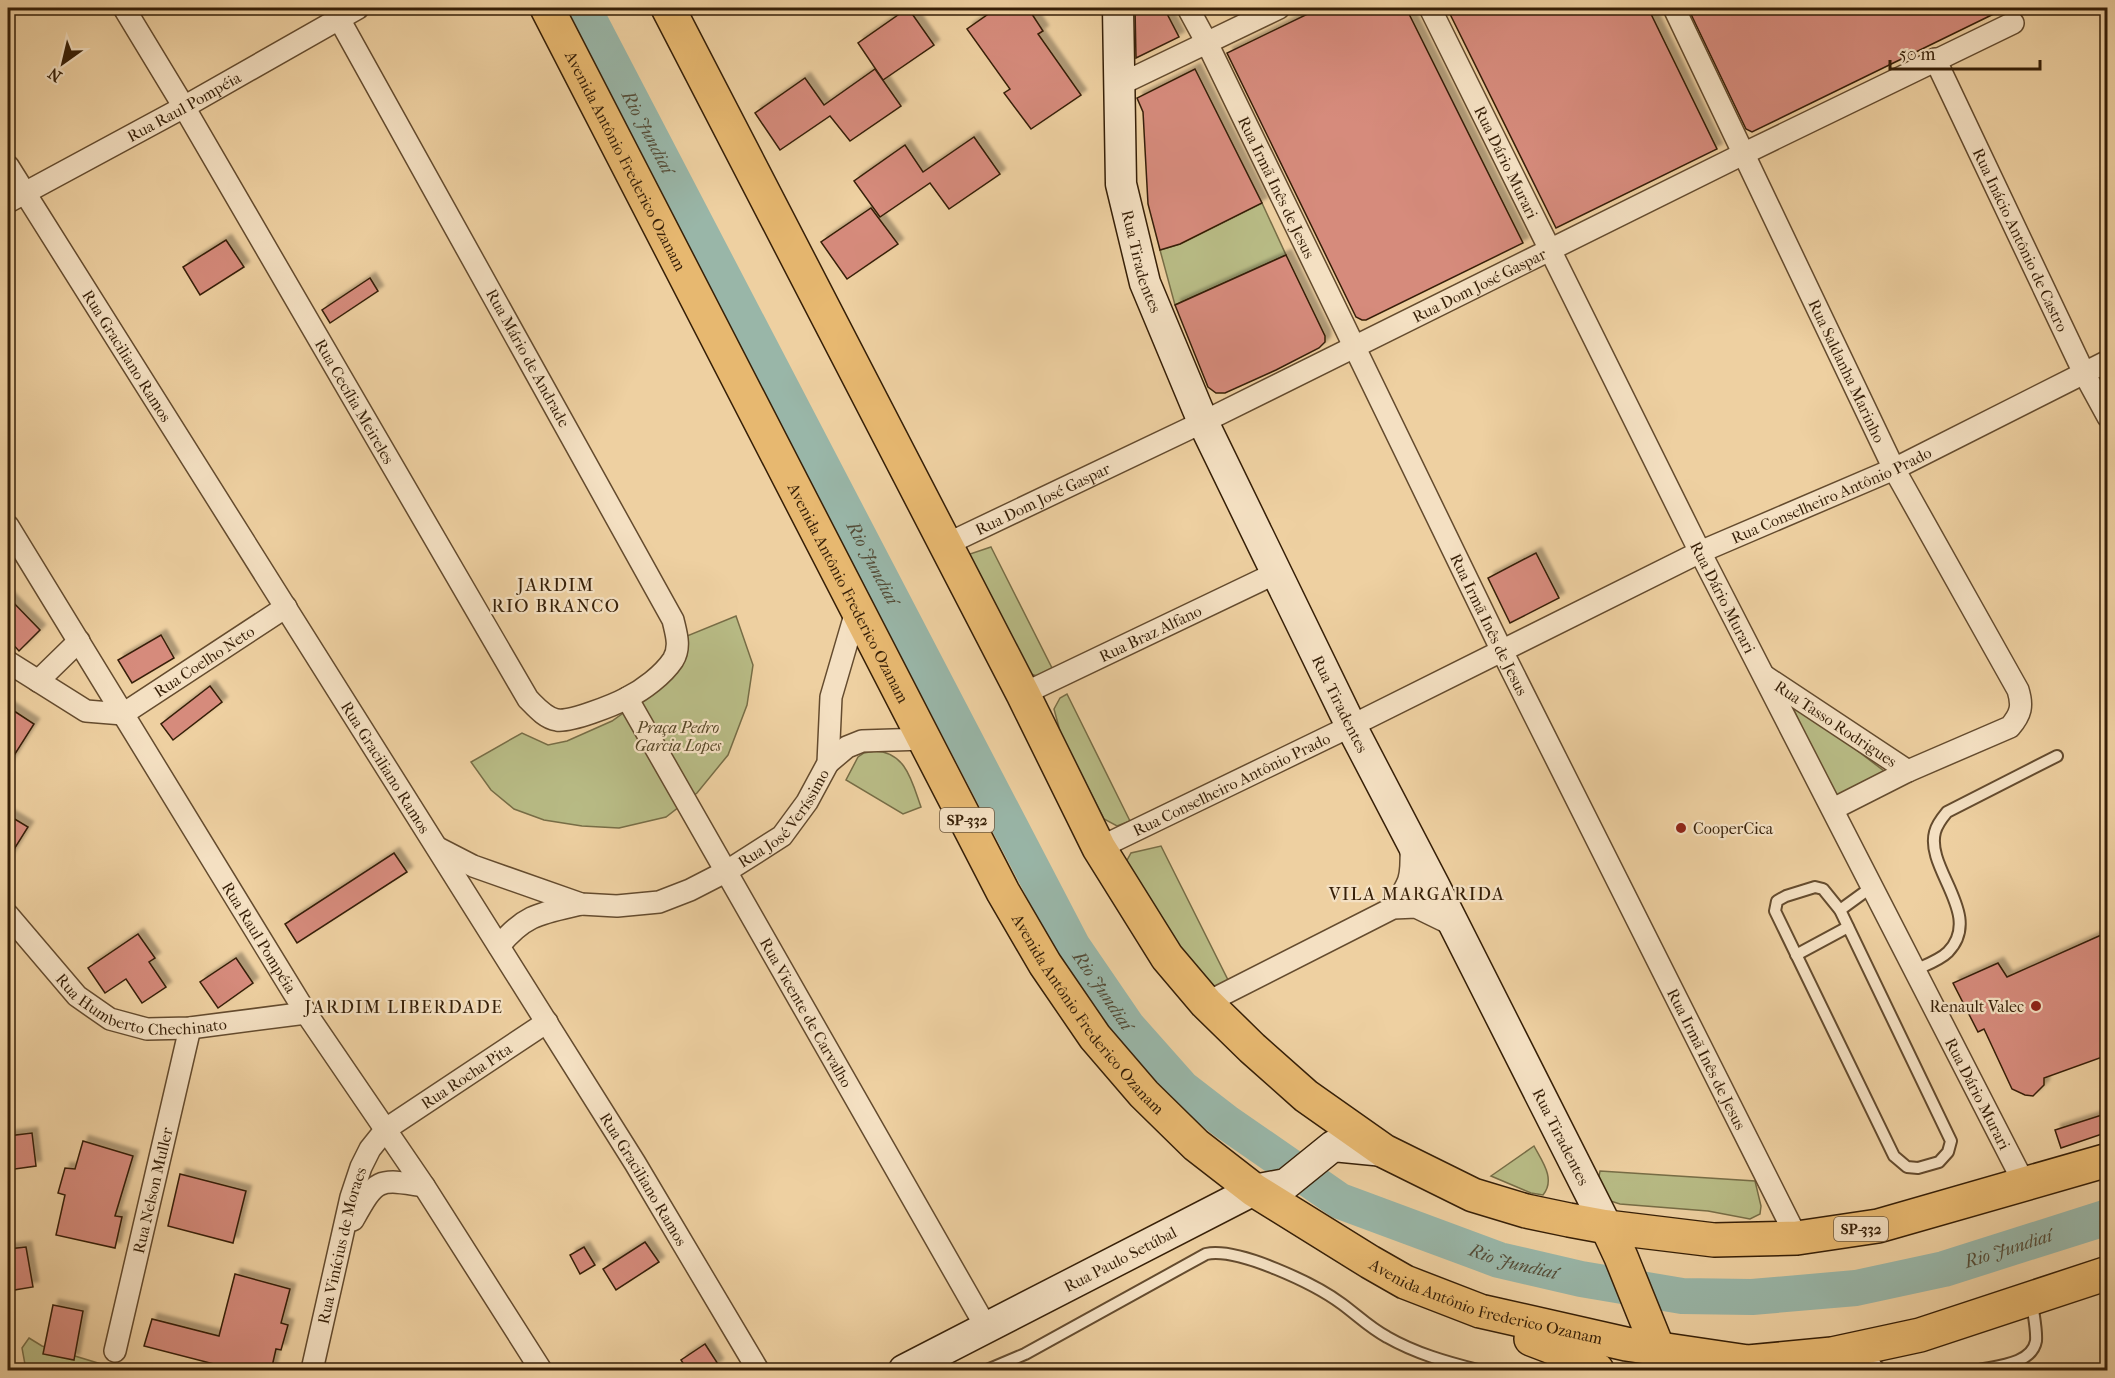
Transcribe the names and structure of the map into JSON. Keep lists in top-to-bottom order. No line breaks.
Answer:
{"streets":{"main road":["Avenida Antônio Frederico Ozanam","Rua Tiradentes","SP-332"],"street":["Rua Raul Pompéia","Rua Dário Murari","Rua Irmã Inês de Jesus","Rua Inácio Antônio de Castro","Rua Dom José Gaspar","Rua Graciliano Ramos","Rua Mário de Andrade","Rua Saldanha Marinho","Rua Cecília Meireles","Rua Conselheiro Antônio Prado","Rua Braz Alfano","Rua Coelho Neto","Rua Tasso Rodrigues","Rua José Veríssimo","Rua Humberto Chechinato","Rua Vicente de Carvalho","Rua Rocha Pita","Rua Nelson Muller","Rua Vinícius de Moraes","Rua Paulo Setúbal"]},"crossings":[["Rua Raul Pompéia","Rua Graciliano Ramos"],["Rua Raul Pompéia","Rua Mário de Andrade"],["Rua Raul Pompéia","Rua Cecília Meireles"],["Rua Raul Pompéia","Rua Coelho Neto"],["Rua Raul Pompéia","Rua Humberto Chechinato"],["Rua Raul Pompéia","Rua Rocha Pita"],["Rua Raul Pompéia","Rua Vinícius de Moraes"],["Avenida Antônio Frederico Ozanam","Rua Tiradentes"],["Avenida Antônio Frederico Ozanam","Rua José Veríssimo"],["Avenida Antônio Frederico Ozanam","Rua Paulo Setúbal"],["Rua Dário Murari","Rua Dom José Gaspar"],["Rua Dário Murari","Rua Conselheiro Antônio Prado"],["Rua Dário Murari","Rua Tasso Rodrigues"],["Rua Dário Murari","SP-332"],["Rua Irmã Inês de Jesus","Rua Dom José Gaspar"],["Rua Irmã Inês de Jesus","Rua Conselheiro Antônio Prado"],["Rua Irmã Inês de Jesus","SP-332"],["Rua Inácio Antônio de Castro","Rua Dom José Gaspar"],["Rua Inácio Antônio de Castro","Rua Conselheiro Antônio Prado"],["Rua Tiradentes","Rua Dom José Gaspar"],["Rua Tiradentes","Rua Conselheiro Antônio Prado"],["Rua Tiradentes","Rua Braz Alfano"],["Rua Tiradentes","SP-332"],["Rua Dom José Gaspar","Rua Saldanha Marinho"],["Rua Dom José Gaspar","SP-332"],["Rua Graciliano Ramos","Rua Coelho Neto"],["Rua Graciliano Ramos","Rua José Veríssimo"],["Rua Graciliano Ramos","Rua Rocha Pita"],["Rua Mário de Andrade","Rua Cecília Meireles"],["Rua Mário de Andrade","Rua Vicente de Carvalho"],["Rua Saldanha Marinho","Rua Conselheiro Antônio Prado"],["Rua Saldanha Marinho","Rua Tasso Rodrigues"],["Rua Cecília Meireles","Rua Vicente de Carvalho"],["Rua Conselheiro Antônio Prado","SP-332"],["Rua Braz Alfano","SP-332"],["Rua José Veríssimo","Rua Vicente de Carvalho"],["SP-332","Rua Paulo Setúbal"],["Rua Humberto Chechinato","Rua Nelson Muller"],["Rua Vicente de Carvalho","Rua Paulo Setúbal"],["Rua Rocha Pita","Rua Vinícius de Moraes"]],"districts":["JARDIM RIO BRANCO","VILA MARGARIDA","JARDIM LIBERDADE"],"water":["Rio Jundiaí"],"parks":["Praça Pedro Garcia Lopes"],"places":["CooperCica","Renault Valec"],"scale_bar":"50 m","north":"bottom left"}
